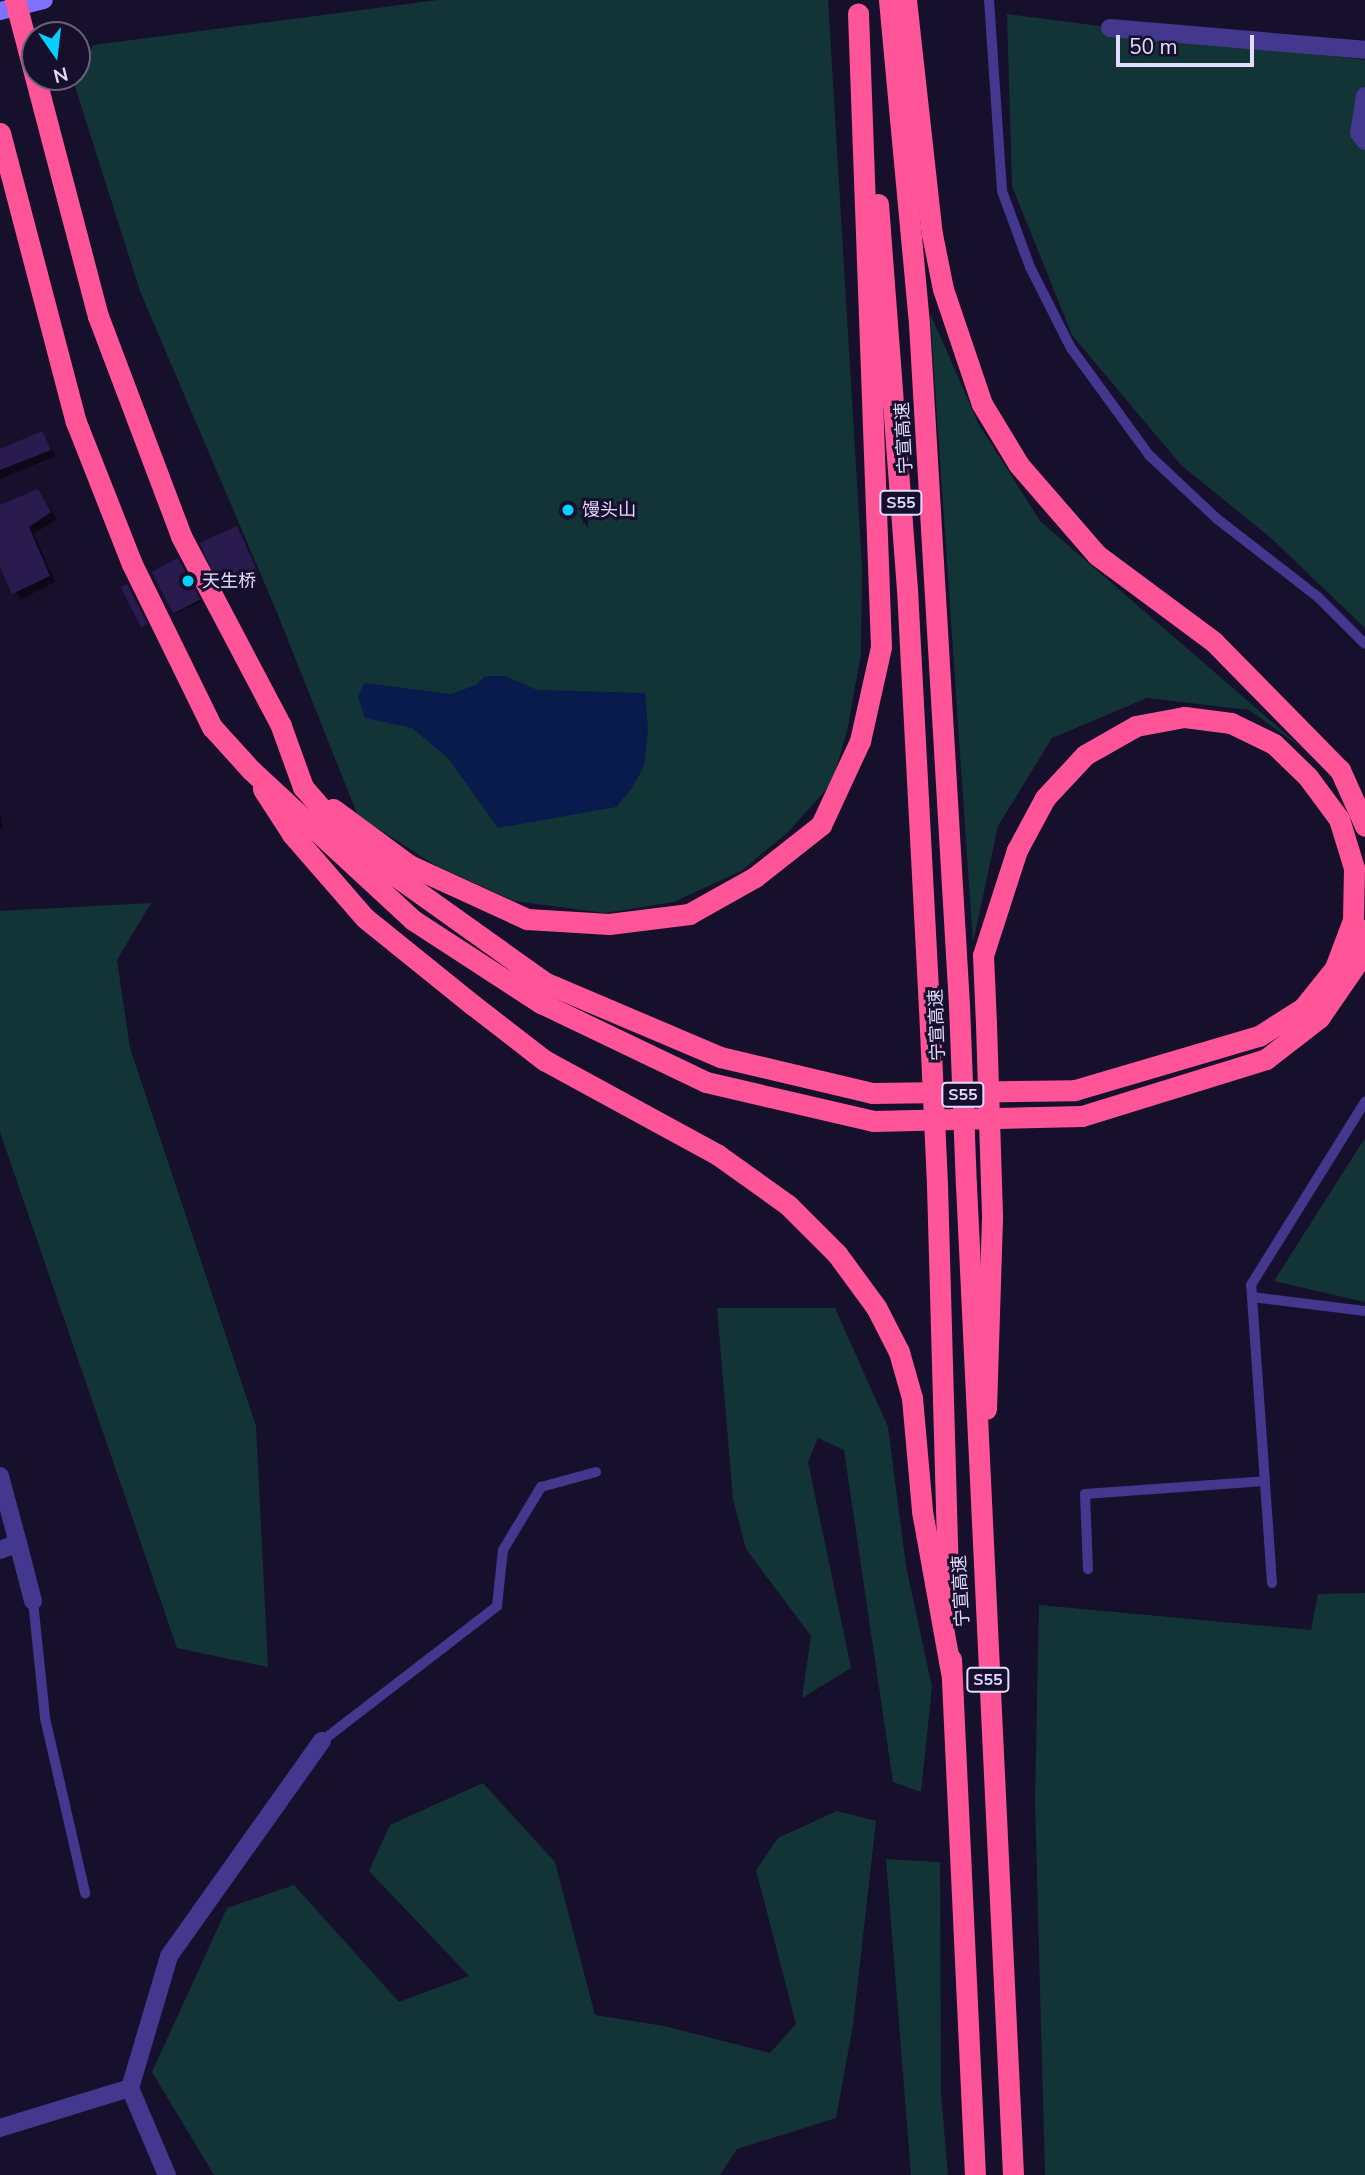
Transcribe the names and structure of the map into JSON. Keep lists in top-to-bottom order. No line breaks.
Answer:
{"streets":{"highway":["宁宣高速","S55"]},"places":["馒头山","天生桥"],"scale_bar":"50 m","north":"bottom"}
